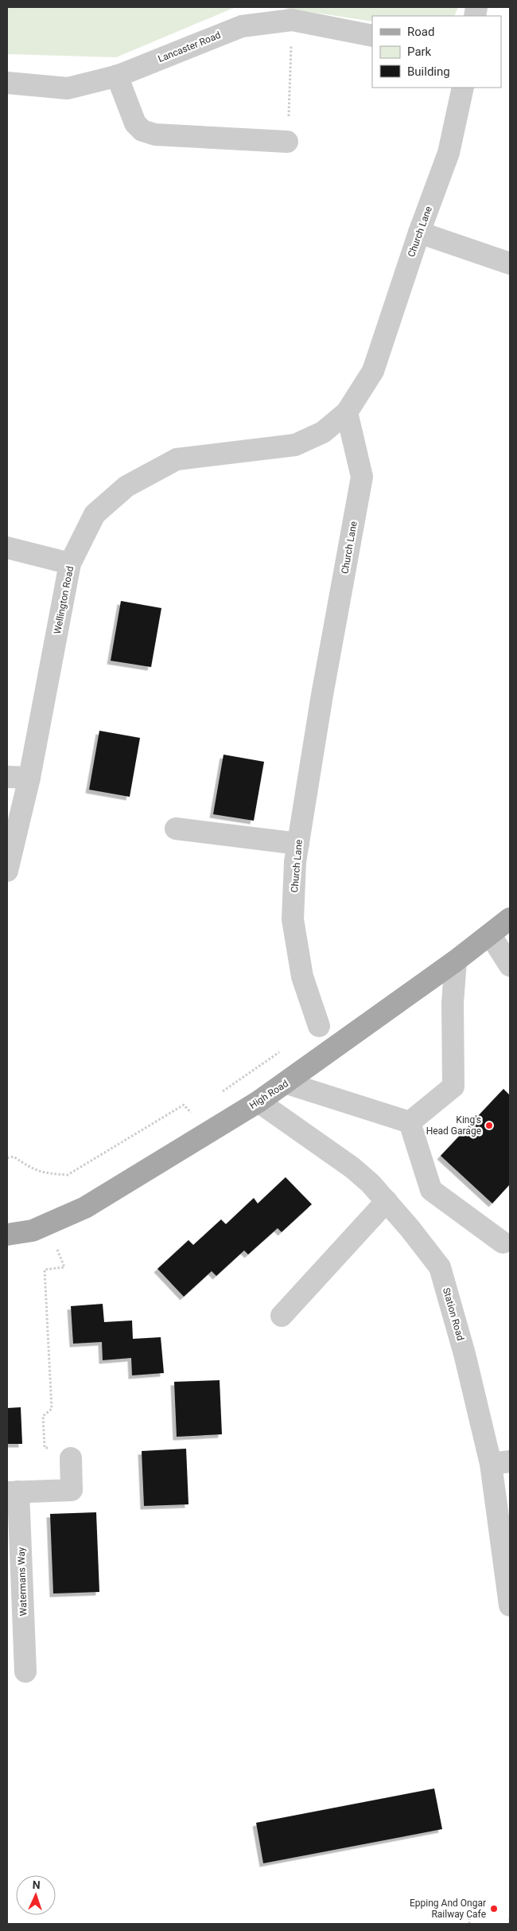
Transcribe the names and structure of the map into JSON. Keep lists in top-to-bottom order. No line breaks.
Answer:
{"streets":{"main road":["High Road"],"street":["Lancaster Road","Church Lane","Wellington Road","Station Road","Watermans Way"]},"crossings":[["Church Lane","Wellington Road"],["High Road","Station Road"]],"places":["King's Head Garage","Epping And Ongar Railway Cafe"],"legend":["Road","Park","Building"],"north":"top"}
